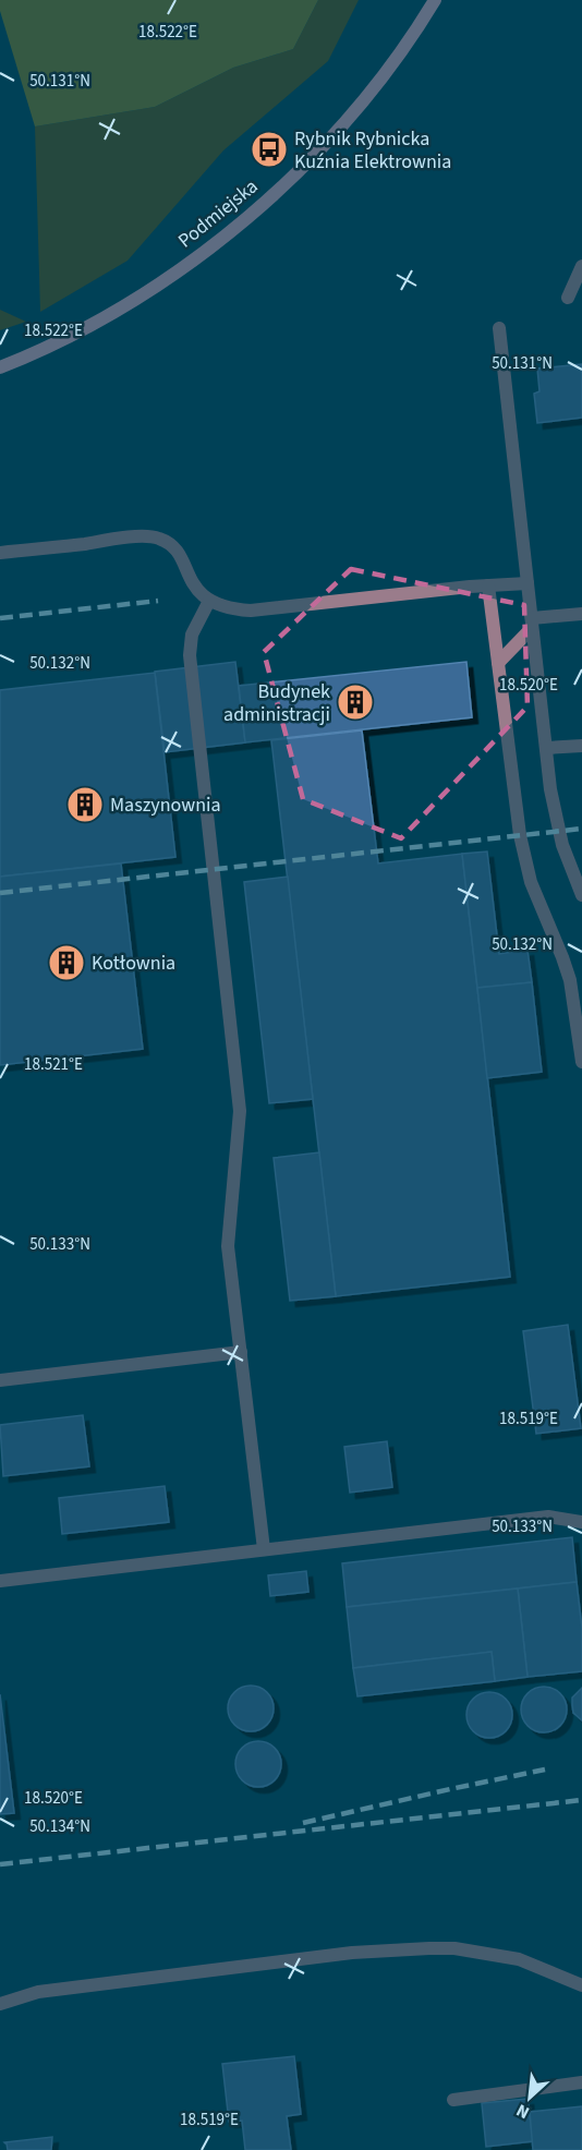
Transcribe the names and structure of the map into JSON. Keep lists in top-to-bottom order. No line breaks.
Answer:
{"streets":{"street":["Podmiejska"]},"places":{"bus stop":["Rybnik Rybnicka Kuźnia Elektrownia"],"building":["Budynek administracji","Maszynownia","Kotłownia"]},"north":"bottom left","coordinates":["18.522°E","50.131°N","50.132°N","18.520°E","18.521°E","50.133°N","18.519°E","50.134°N"]}
